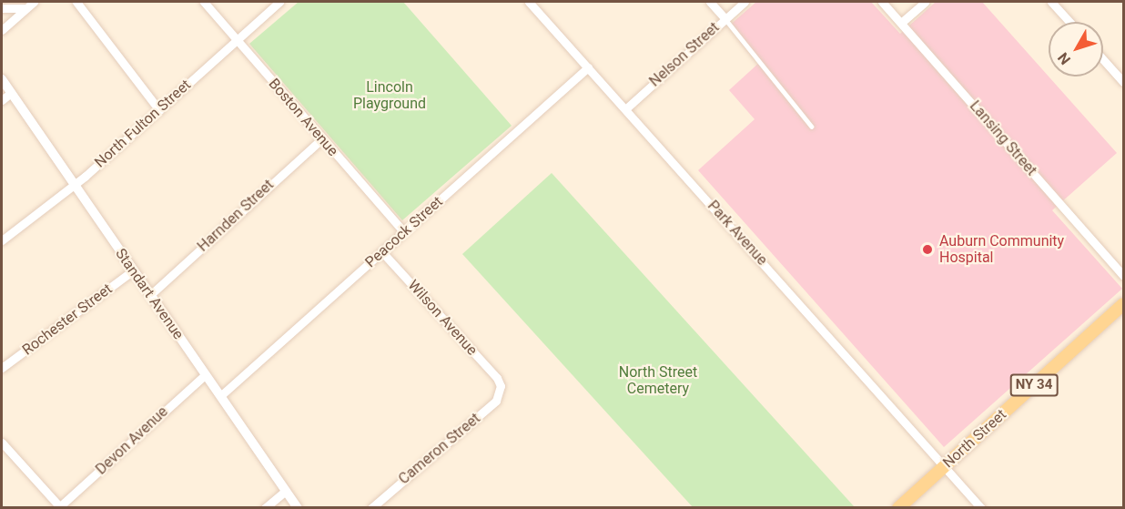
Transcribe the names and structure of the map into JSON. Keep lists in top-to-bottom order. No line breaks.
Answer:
{"streets":{"main road":["NY 34","North Street"],"street":["Nelson Street","Boston Avenue","North Fulton Street","Lansing Street","Harnden Street","Peacock Street","Park Avenue","Standart Avenue","Wilson Avenue","Rochester Street","Devon Avenue","Cameron Street"]},"crossings":[["Nelson Street","Park Avenue"],["Boston Avenue","North Fulton Street"],["Boston Avenue","Harnden Street"],["Boston Avenue","Peacock Street"],["North Fulton Street","Standart Avenue"],["Harnden Street","Standart Avenue"],["Peacock Street","Park Avenue"],["Peacock Street","Standart Avenue"],["Peacock Street","Wilson Avenue"],["Park Avenue","North Street"],["Standart Avenue","Rochester Street"],["Standart Avenue","Devon Avenue"],["Wilson Avenue","Cameron Street"]],"parks":["Lincoln Playground","North Street Cemetery"],"places":["Auburn Community Hospital"],"north":"bottom left"}
